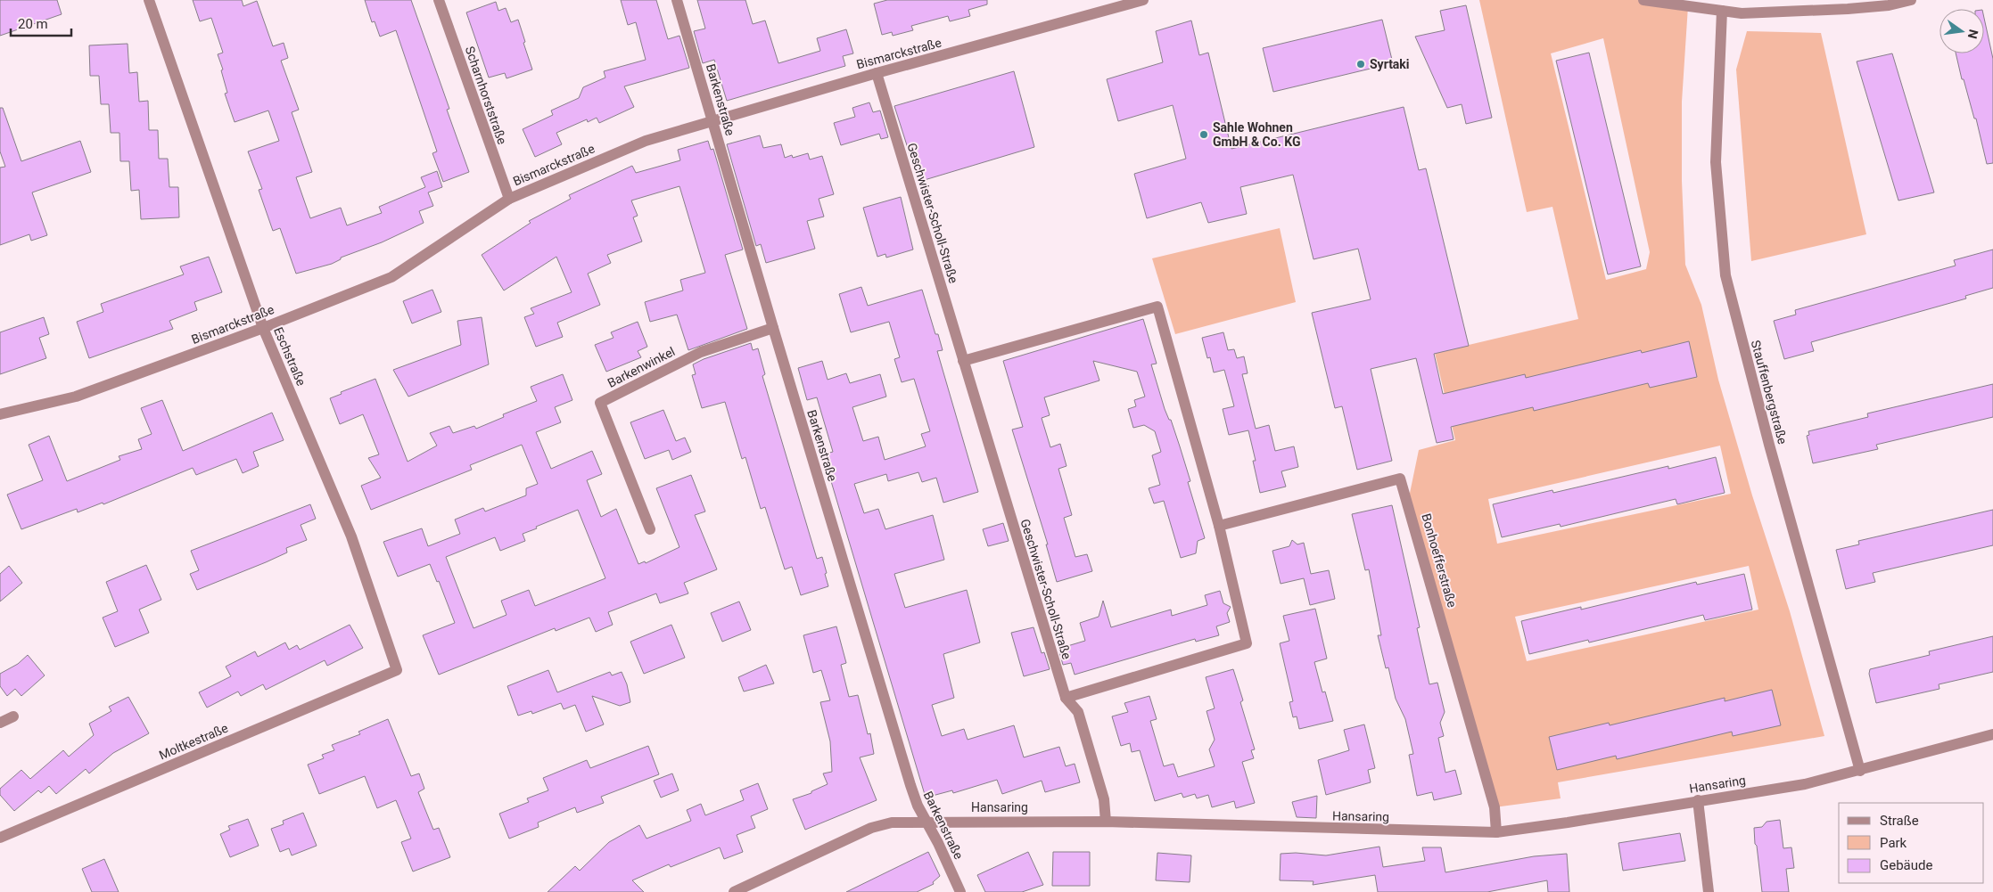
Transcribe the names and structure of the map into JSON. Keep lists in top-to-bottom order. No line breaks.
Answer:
{"streets":{"street":["Bismarckstraße","Scharnhorststraße","Barkenstraße","Geschwister-Scholl-Straße","Eschstraße","Barkenwinkel","Stauffenbergstraße","Bonhoefferstraße","Moltkestraße","Hansaring"]},"crossings":[["Bismarckstraße","Scharnhorststraße"],["Bismarckstraße","Barkenstraße"],["Bismarckstraße","Geschwister-Scholl-Straße"],["Bismarckstraße","Eschstraße"],["Barkenstraße","Barkenwinkel"],["Barkenstraße","Hansaring"],["Geschwister-Scholl-Straße","Hansaring"],["Eschstraße","Moltkestraße"],["Stauffenbergstraße","Hansaring"],["Bonhoefferstraße","Hansaring"]],"places":["Syrtaki","Sahle Wohnen GmbH & Co. KG"],"legend":["Straße","Park","Gebäude"],"scale_bar":"20 m","north":"right"}
